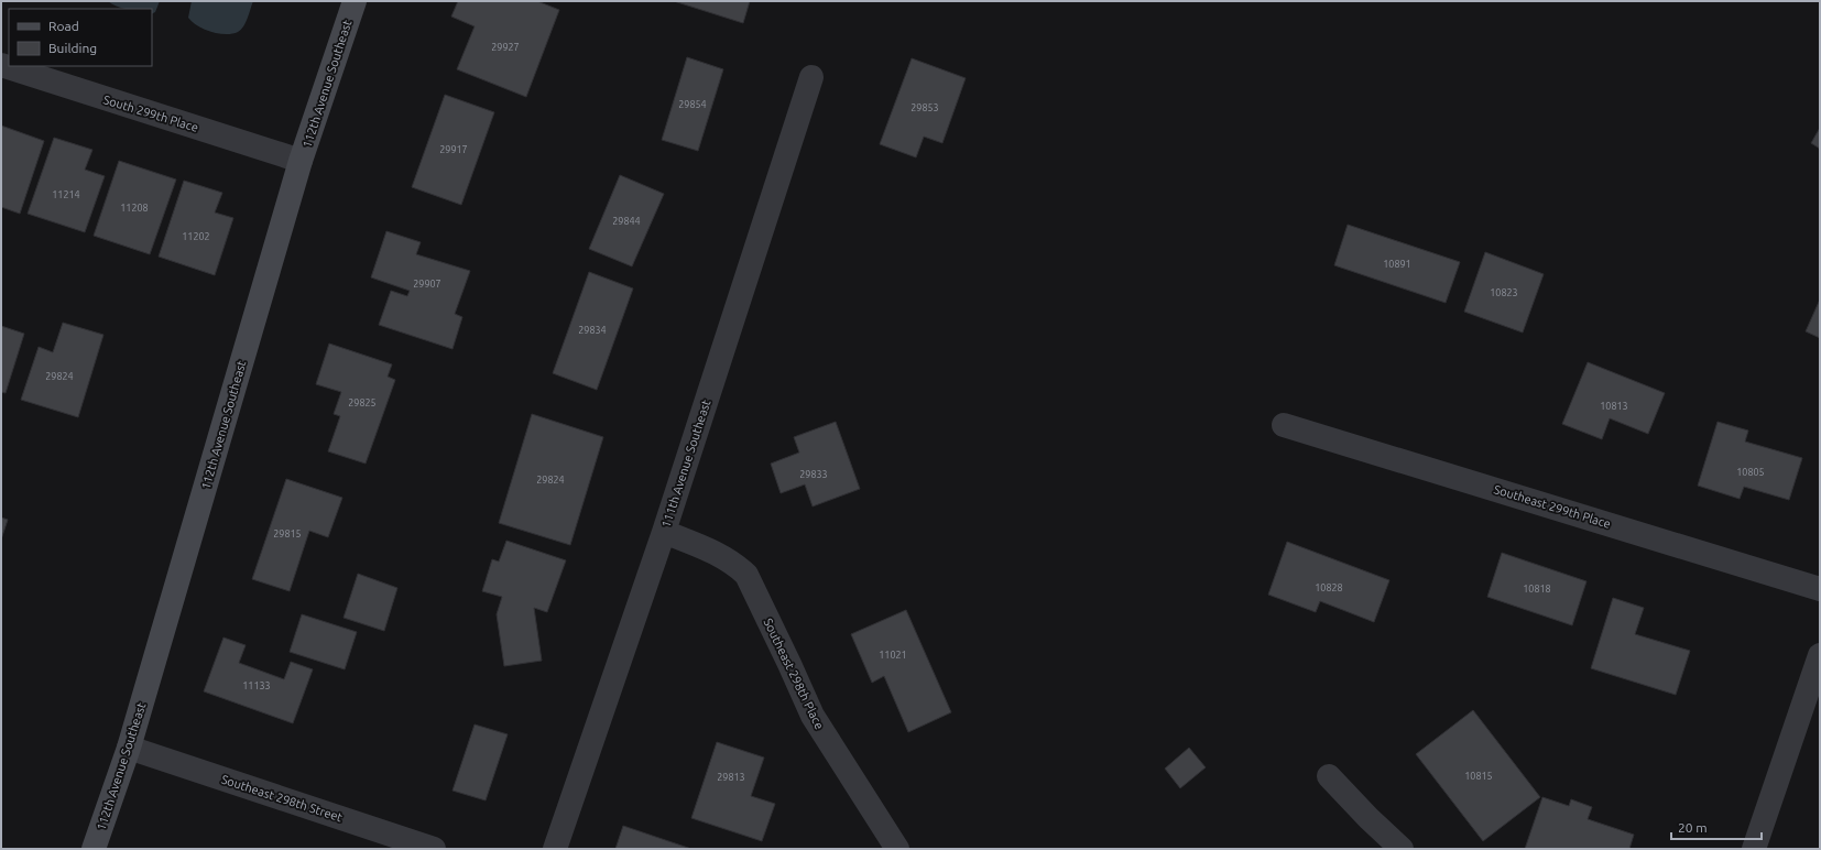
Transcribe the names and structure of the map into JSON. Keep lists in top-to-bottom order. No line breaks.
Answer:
{"streets":{"street":["112th Avenue Southeast","South 299th Place","111th Avenue Southeast","Southeast 299th Place","Southeast 298th Place","Southeast 298th Street"]},"crossings":[["112th Avenue Southeast","South 299th Place"],["112th Avenue Southeast","Southeast 298th Street"],["111th Avenue Southeast","Southeast 298th Place"]],"house_numbers":["29927","29854","29853","29917","11214","11208","29844","11202","10891","29907","10823","29834","29824","29825","10813","10805","29833","29824","29815","10828","10818","11021","11133","10815","29813"],"legend":["Road","Building"],"scale_bar":"20 m"}
